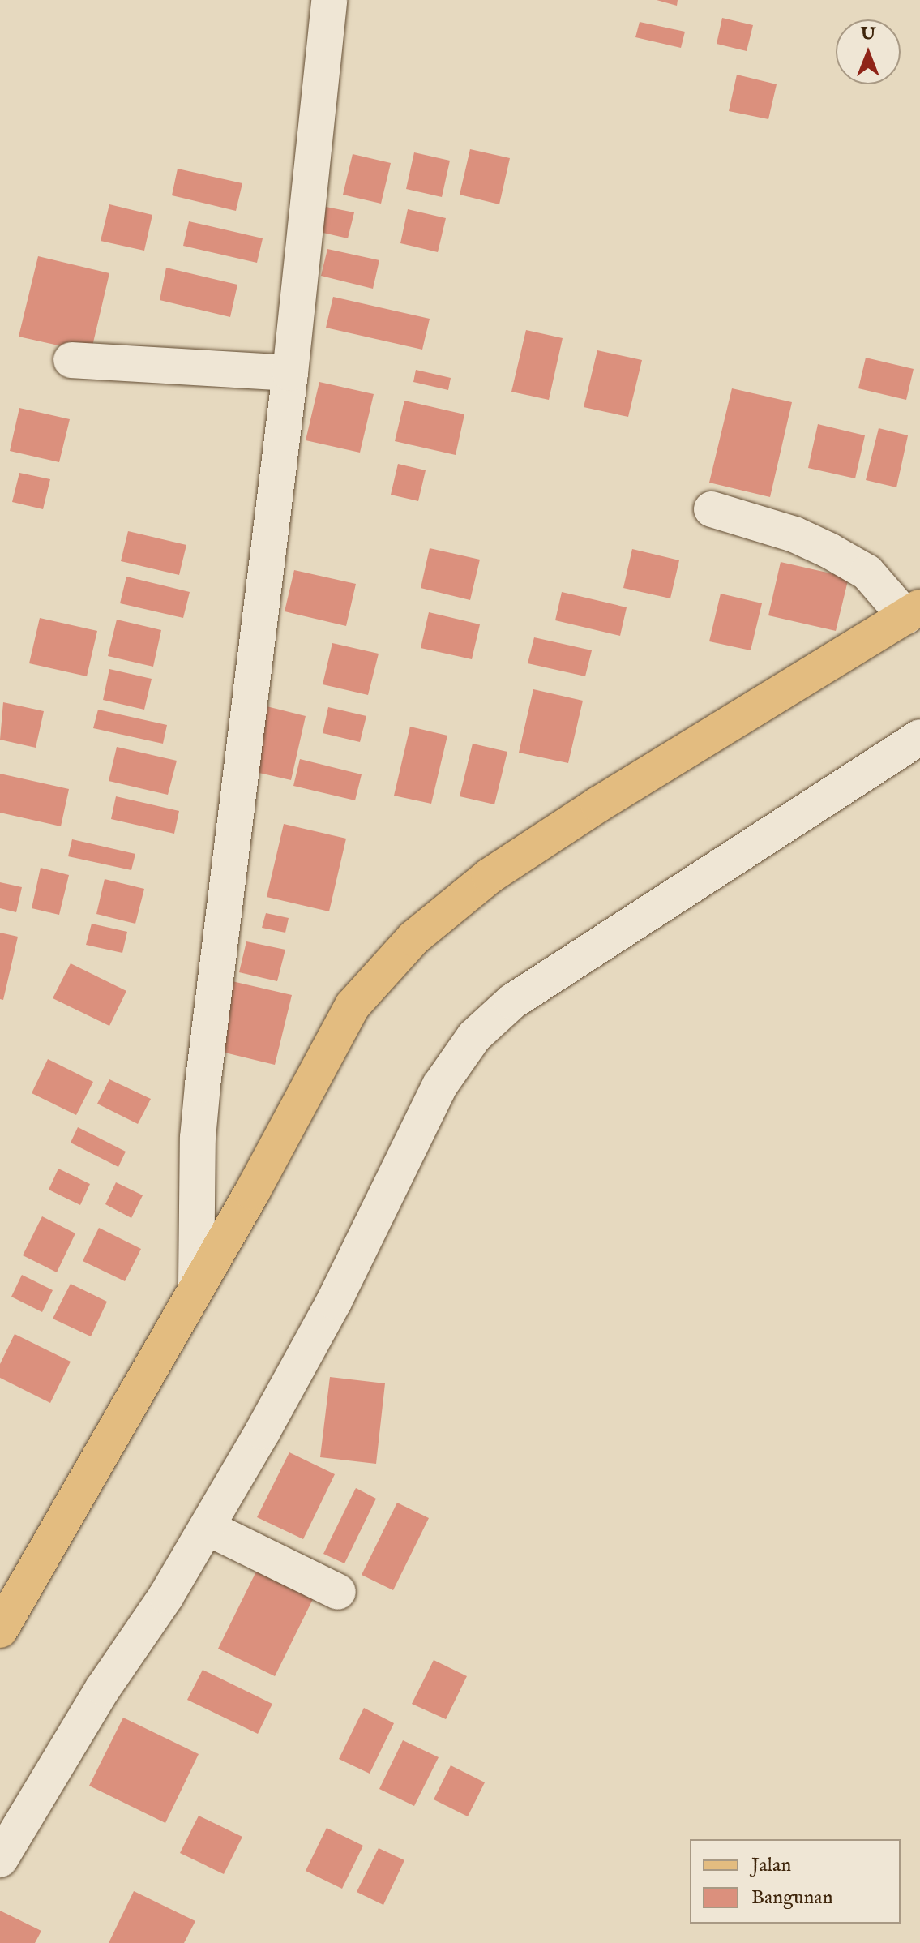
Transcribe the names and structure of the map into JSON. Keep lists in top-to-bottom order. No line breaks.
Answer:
{"legend":["Jalan","Bangunan"],"north":"top"}
